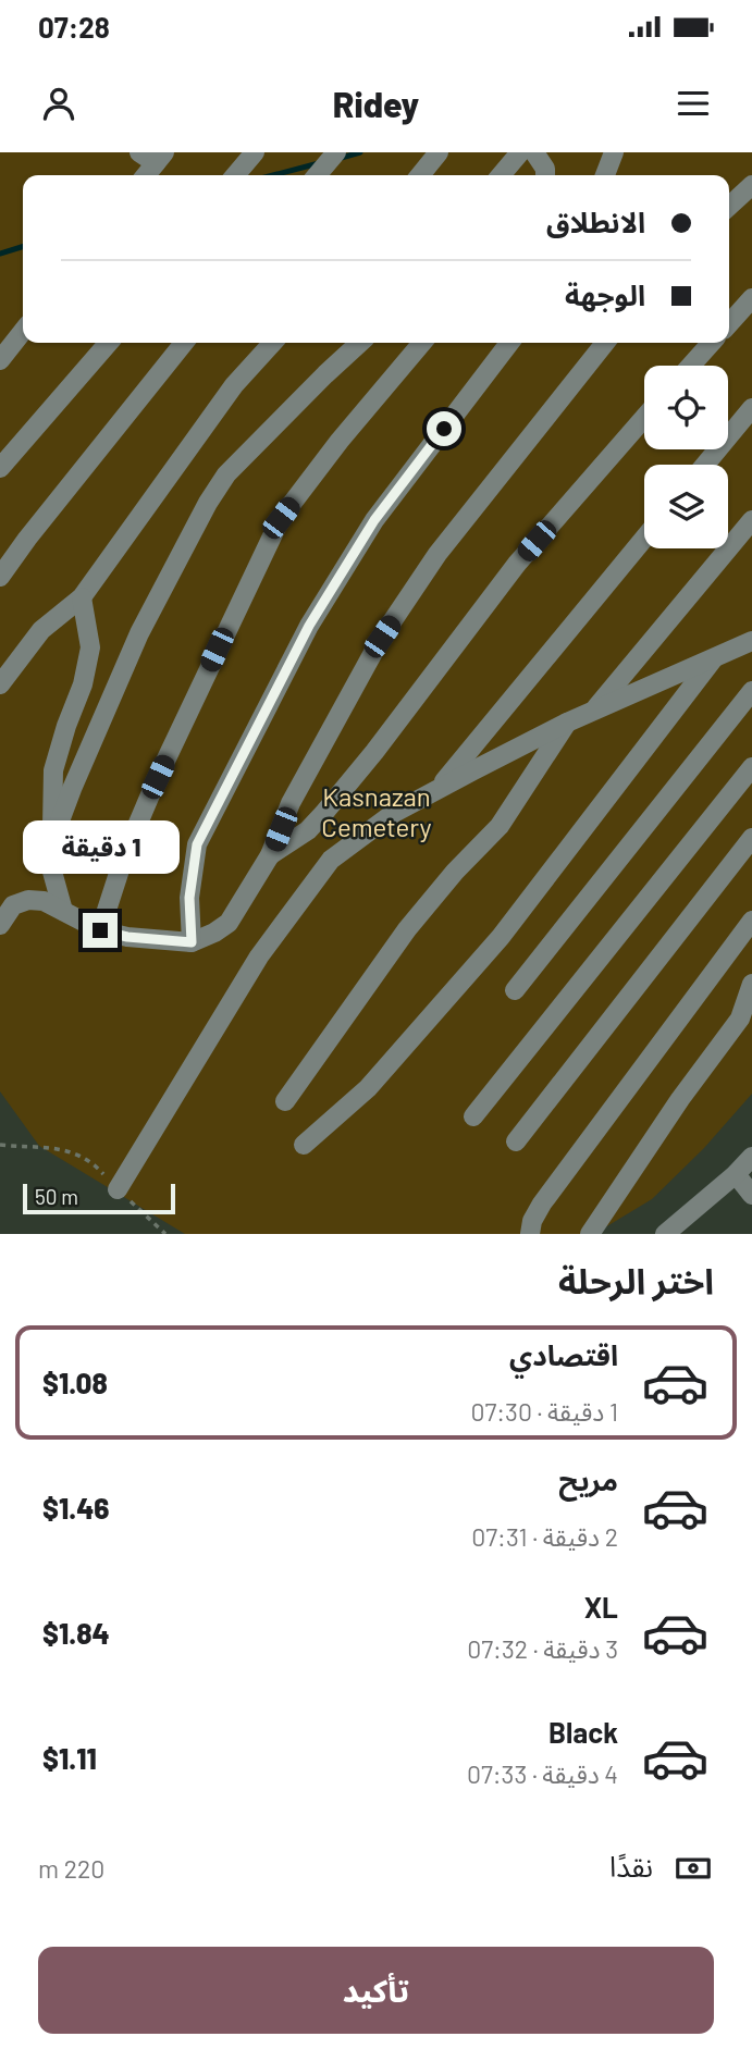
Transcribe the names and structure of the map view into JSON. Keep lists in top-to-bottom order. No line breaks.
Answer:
{"parks":["Kasnazan Cemetery"],"scale_bar":"50 m","page":{"status":"07:28","header":"Ridey","banner":["الانطلاق","الوجهة"],"bubble":"1 دقيقة","scale":"50 m","heading":"اختر الرحلة","list":[{"name":"اقتصادي","note":"1 دقيقة · 07:30","value":"$1.08"},{"name":"مريح","note":"2 دقيقة · 07:31","value":"$1.46"},{"name":"XL","note":"3 دقيقة · 07:32","value":"$1.84"},{"name":"Black","note":"4 دقيقة · 07:33","value":"$1.11"}],"pay":["نقدًا","220 m"],"buttons":"تأكيد"}}
